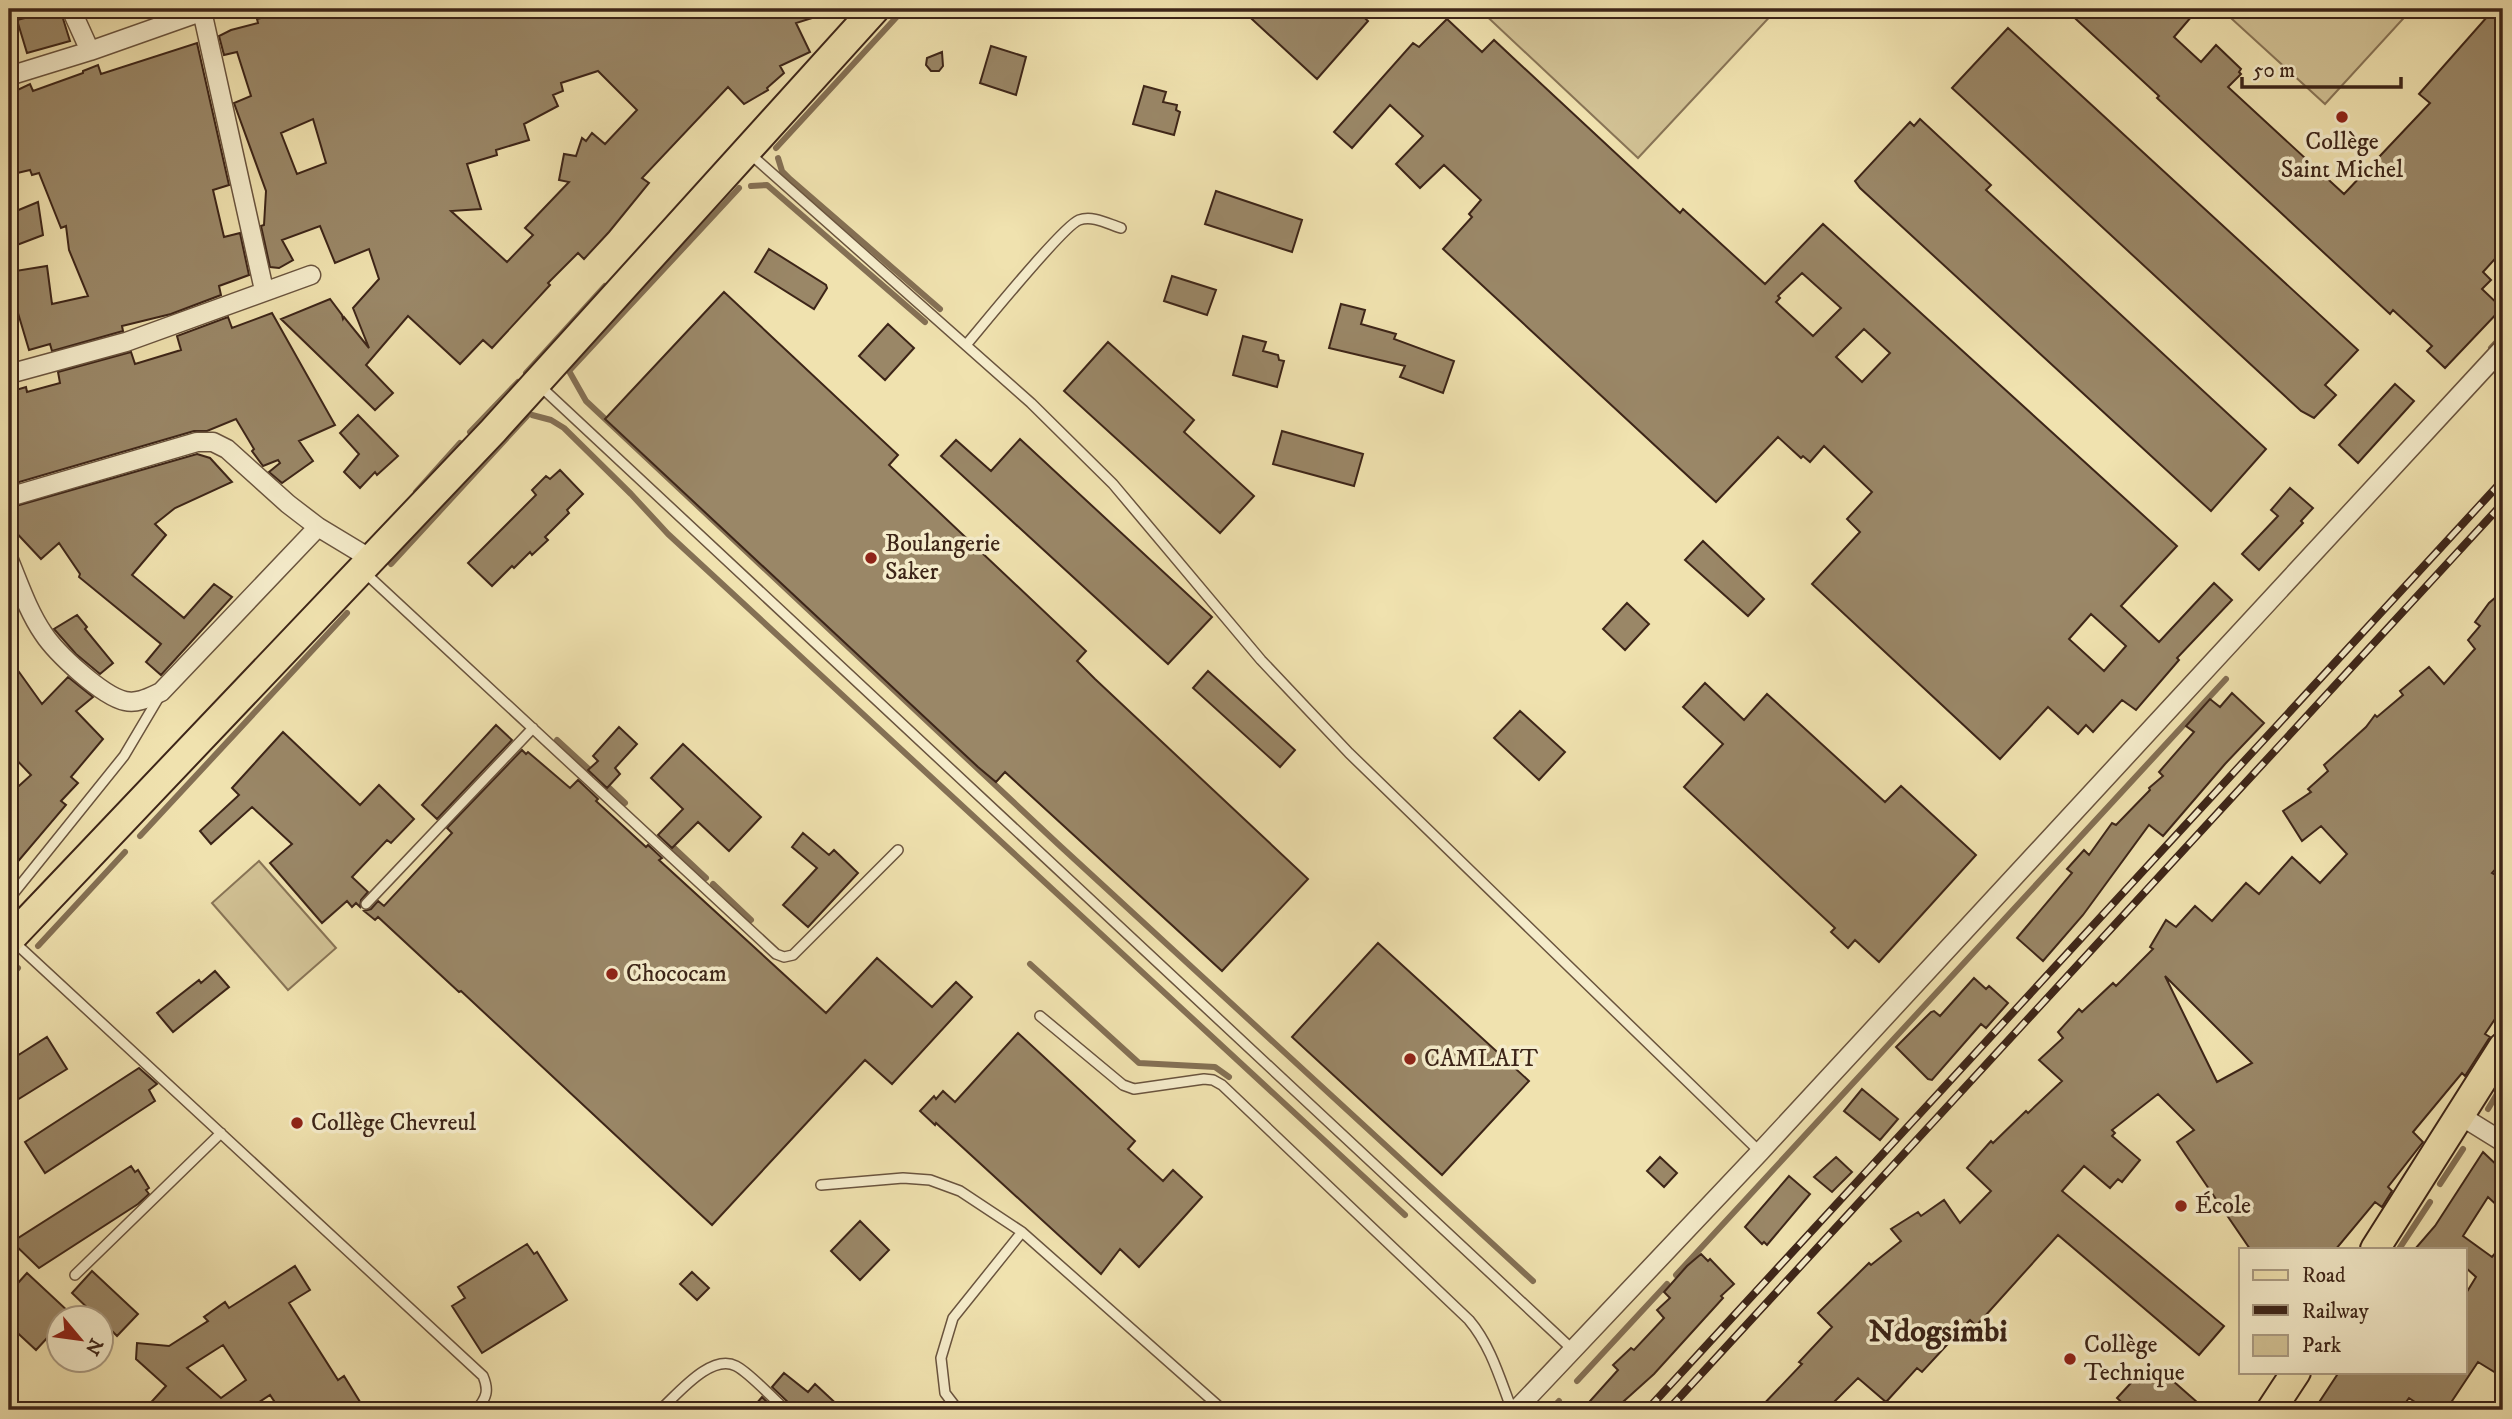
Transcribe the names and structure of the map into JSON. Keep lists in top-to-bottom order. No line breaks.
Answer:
{"districts":["Ndogsimbi"],"places":["Collège Saint Michel","Boulangerie Saker","Chococam","CAMLAIT","Collège Chevreul","École","Collège Technique"],"legend":["Road","Railway","Park"],"scale_bar":"50 m","north":"bottom right"}
